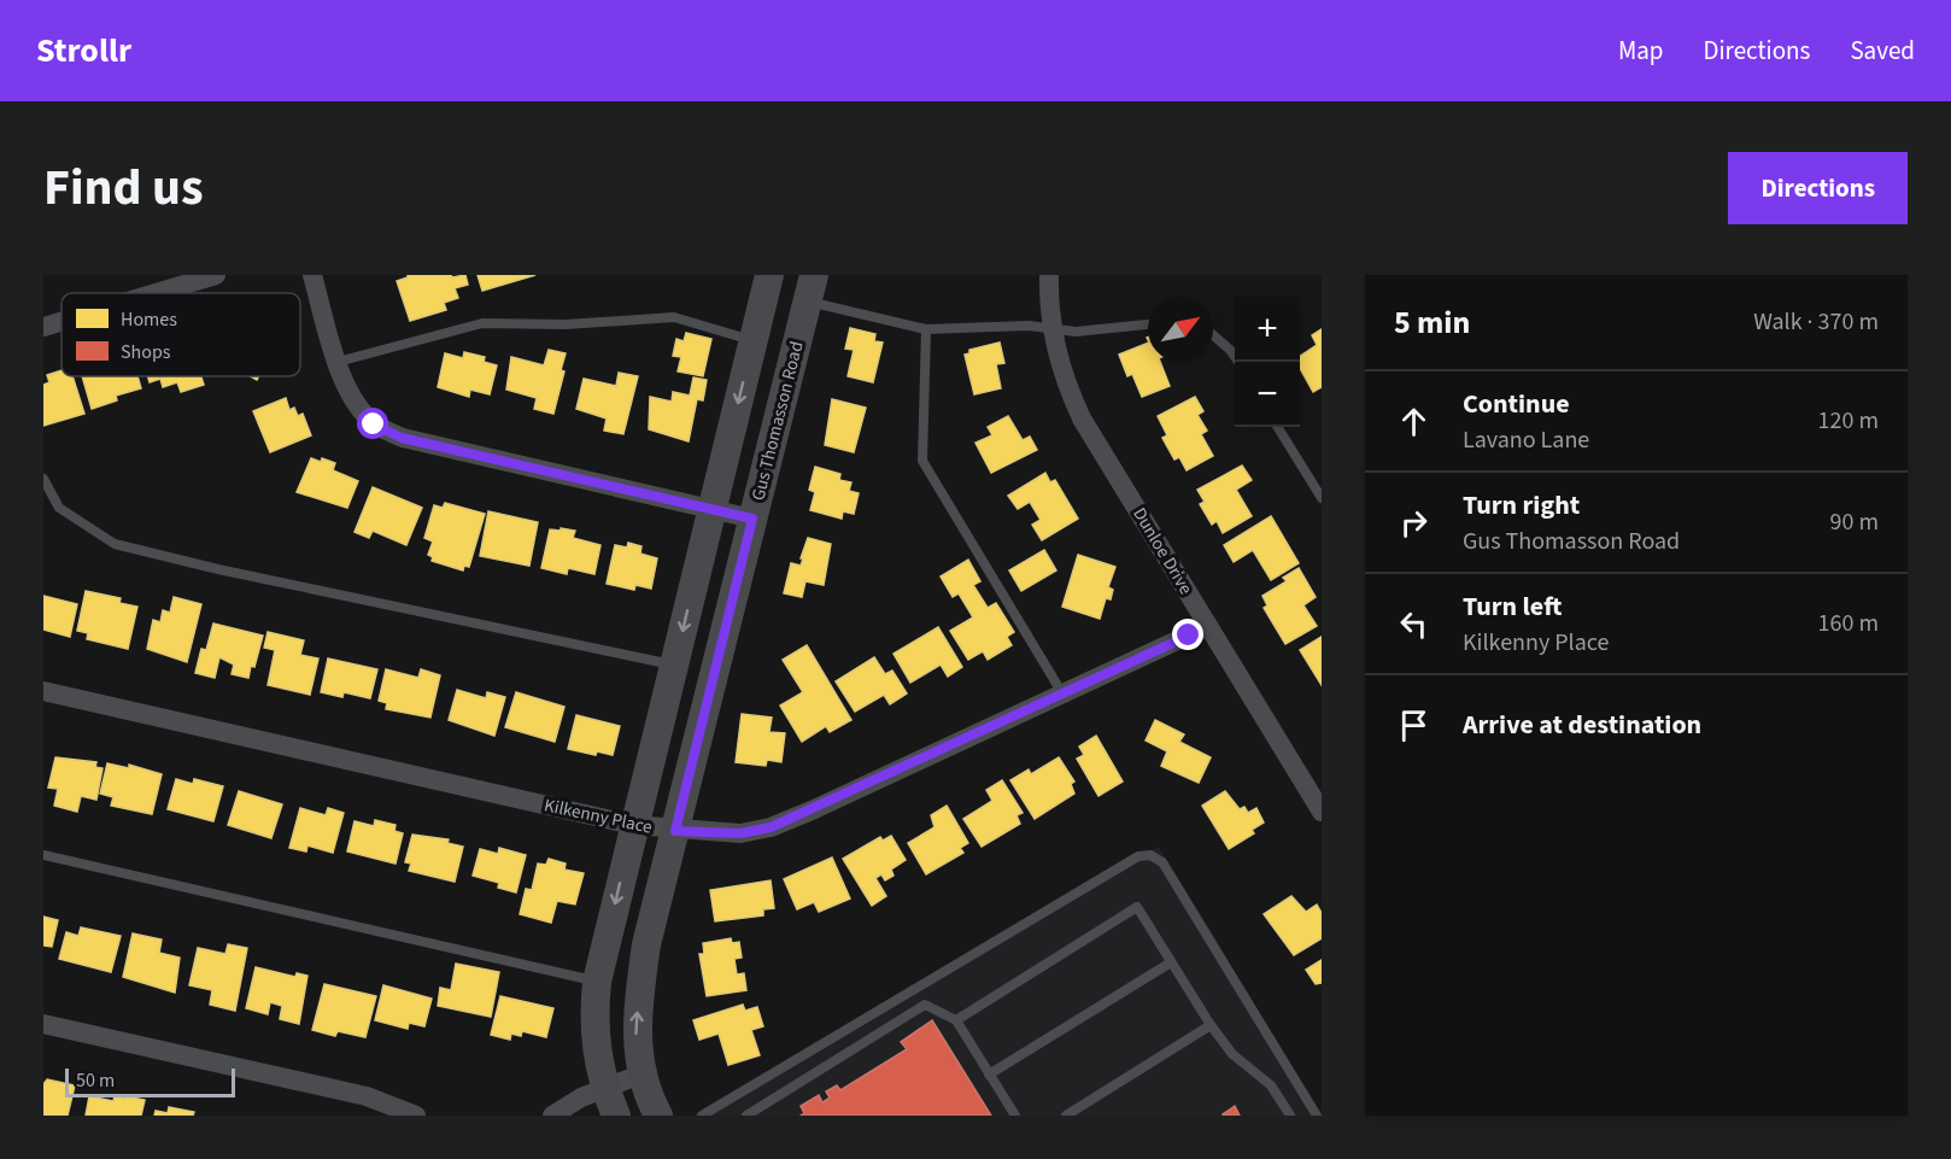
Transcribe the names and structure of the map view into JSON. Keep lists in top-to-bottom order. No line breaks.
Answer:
{"streets":{"main road":["Gus Thomasson Road"],"street":["Dunloe Drive","Kilkenny Place"]},"crossings":[["Gus Thomasson Road","Kilkenny Place"],["Dunloe Drive","Kilkenny Place"]],"legend":["Homes","Shops"],"scale_bar":"50 m","north":"top right","page":{"header":"Strollr","nav":["Map","Directions","Saved"],"title":"Find us","buttons":"Directions","heading":["5 min","Walk · 370 m"],"map_buttons":["+","−"],"list":[["Continue","Lavano Lane","120 m"],["Turn right","Gus Thomasson Road","90 m"],["Turn left","Kilkenny Place","160 m"],"Arrive at destination"],"scale":"50 m"}}
